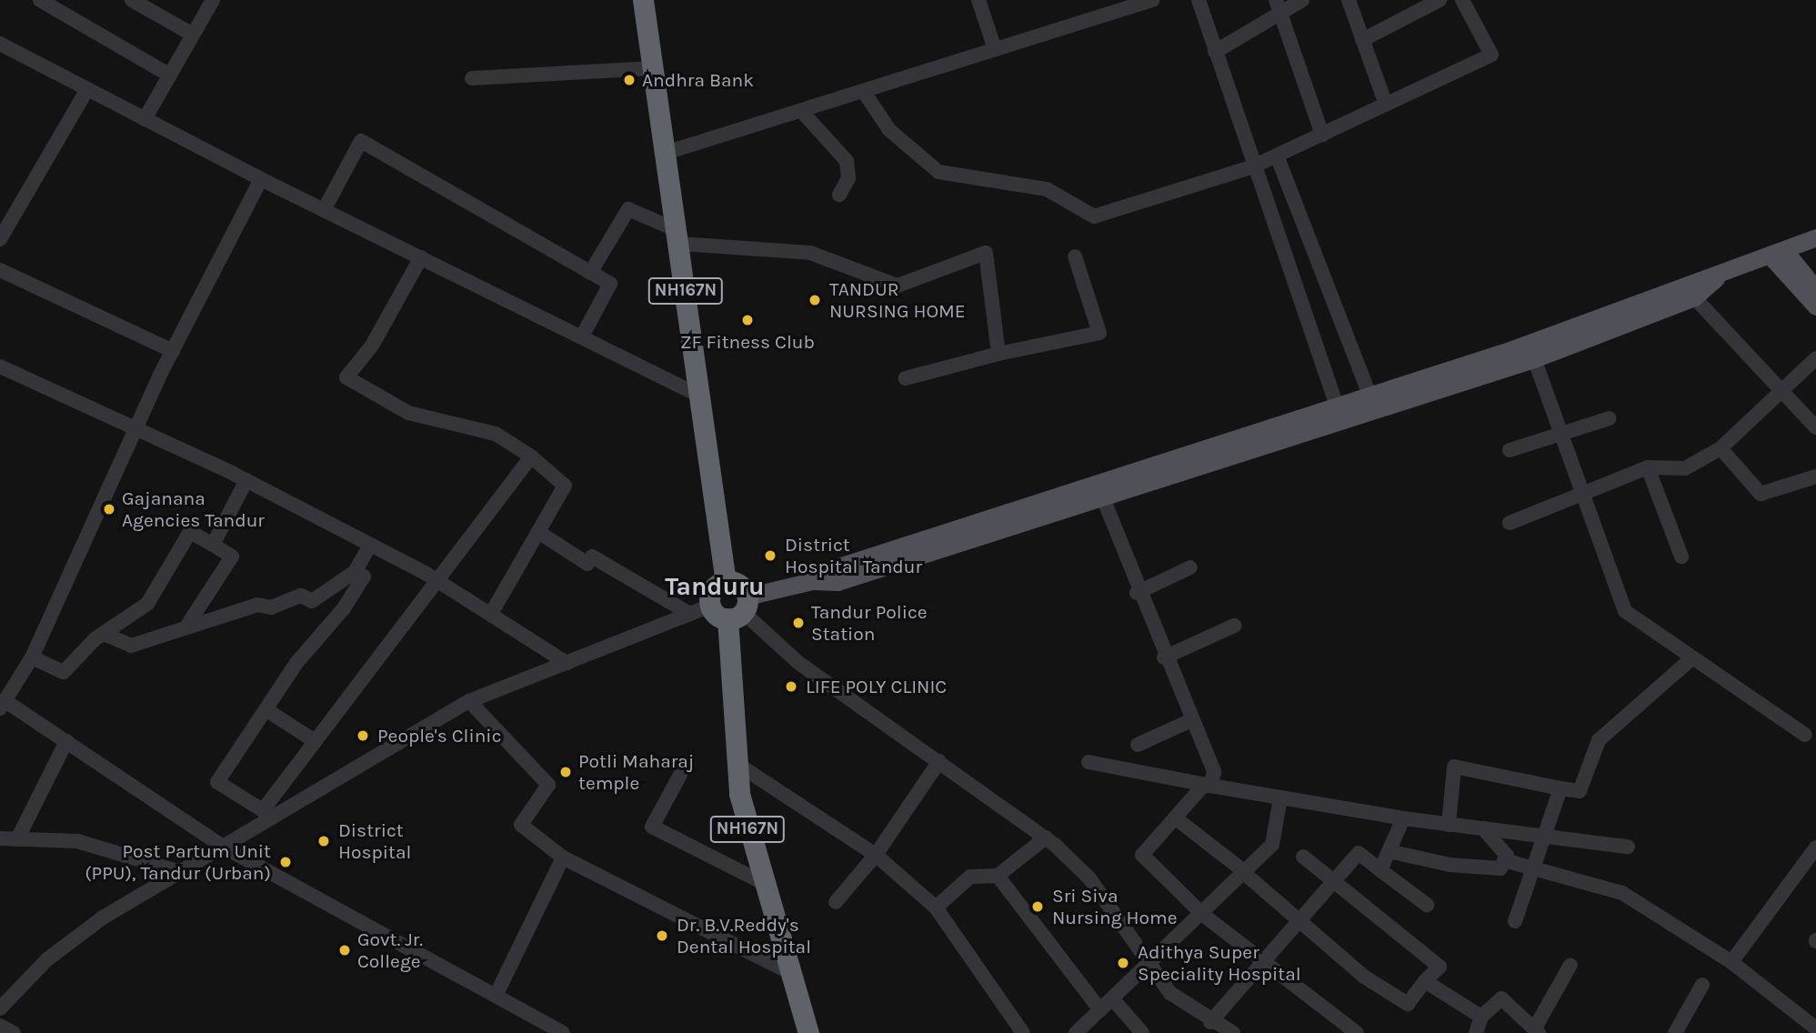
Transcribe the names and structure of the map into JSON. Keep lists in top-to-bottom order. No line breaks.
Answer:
{"streets":{"highway":["NH167N"]},"districts":["Tanduru"],"places":["Andhra Bank","TANDUR NURSING HOME","ZF Fitness Club","Gajanana Agencies Tandur","District Hospital Tandur","Tandur Police Station","LIFE POLY CLINIC","People's Clinic","Potli Maharaj temple","District Hospital","Post Partum Unit (PPU), Tandur (Urban)","Sri Siva Nursing Home","Dr. B.V.Reddy's Dental Hospital","Govt. Jr. College","Adithya Super Speciality Hospital"]}
